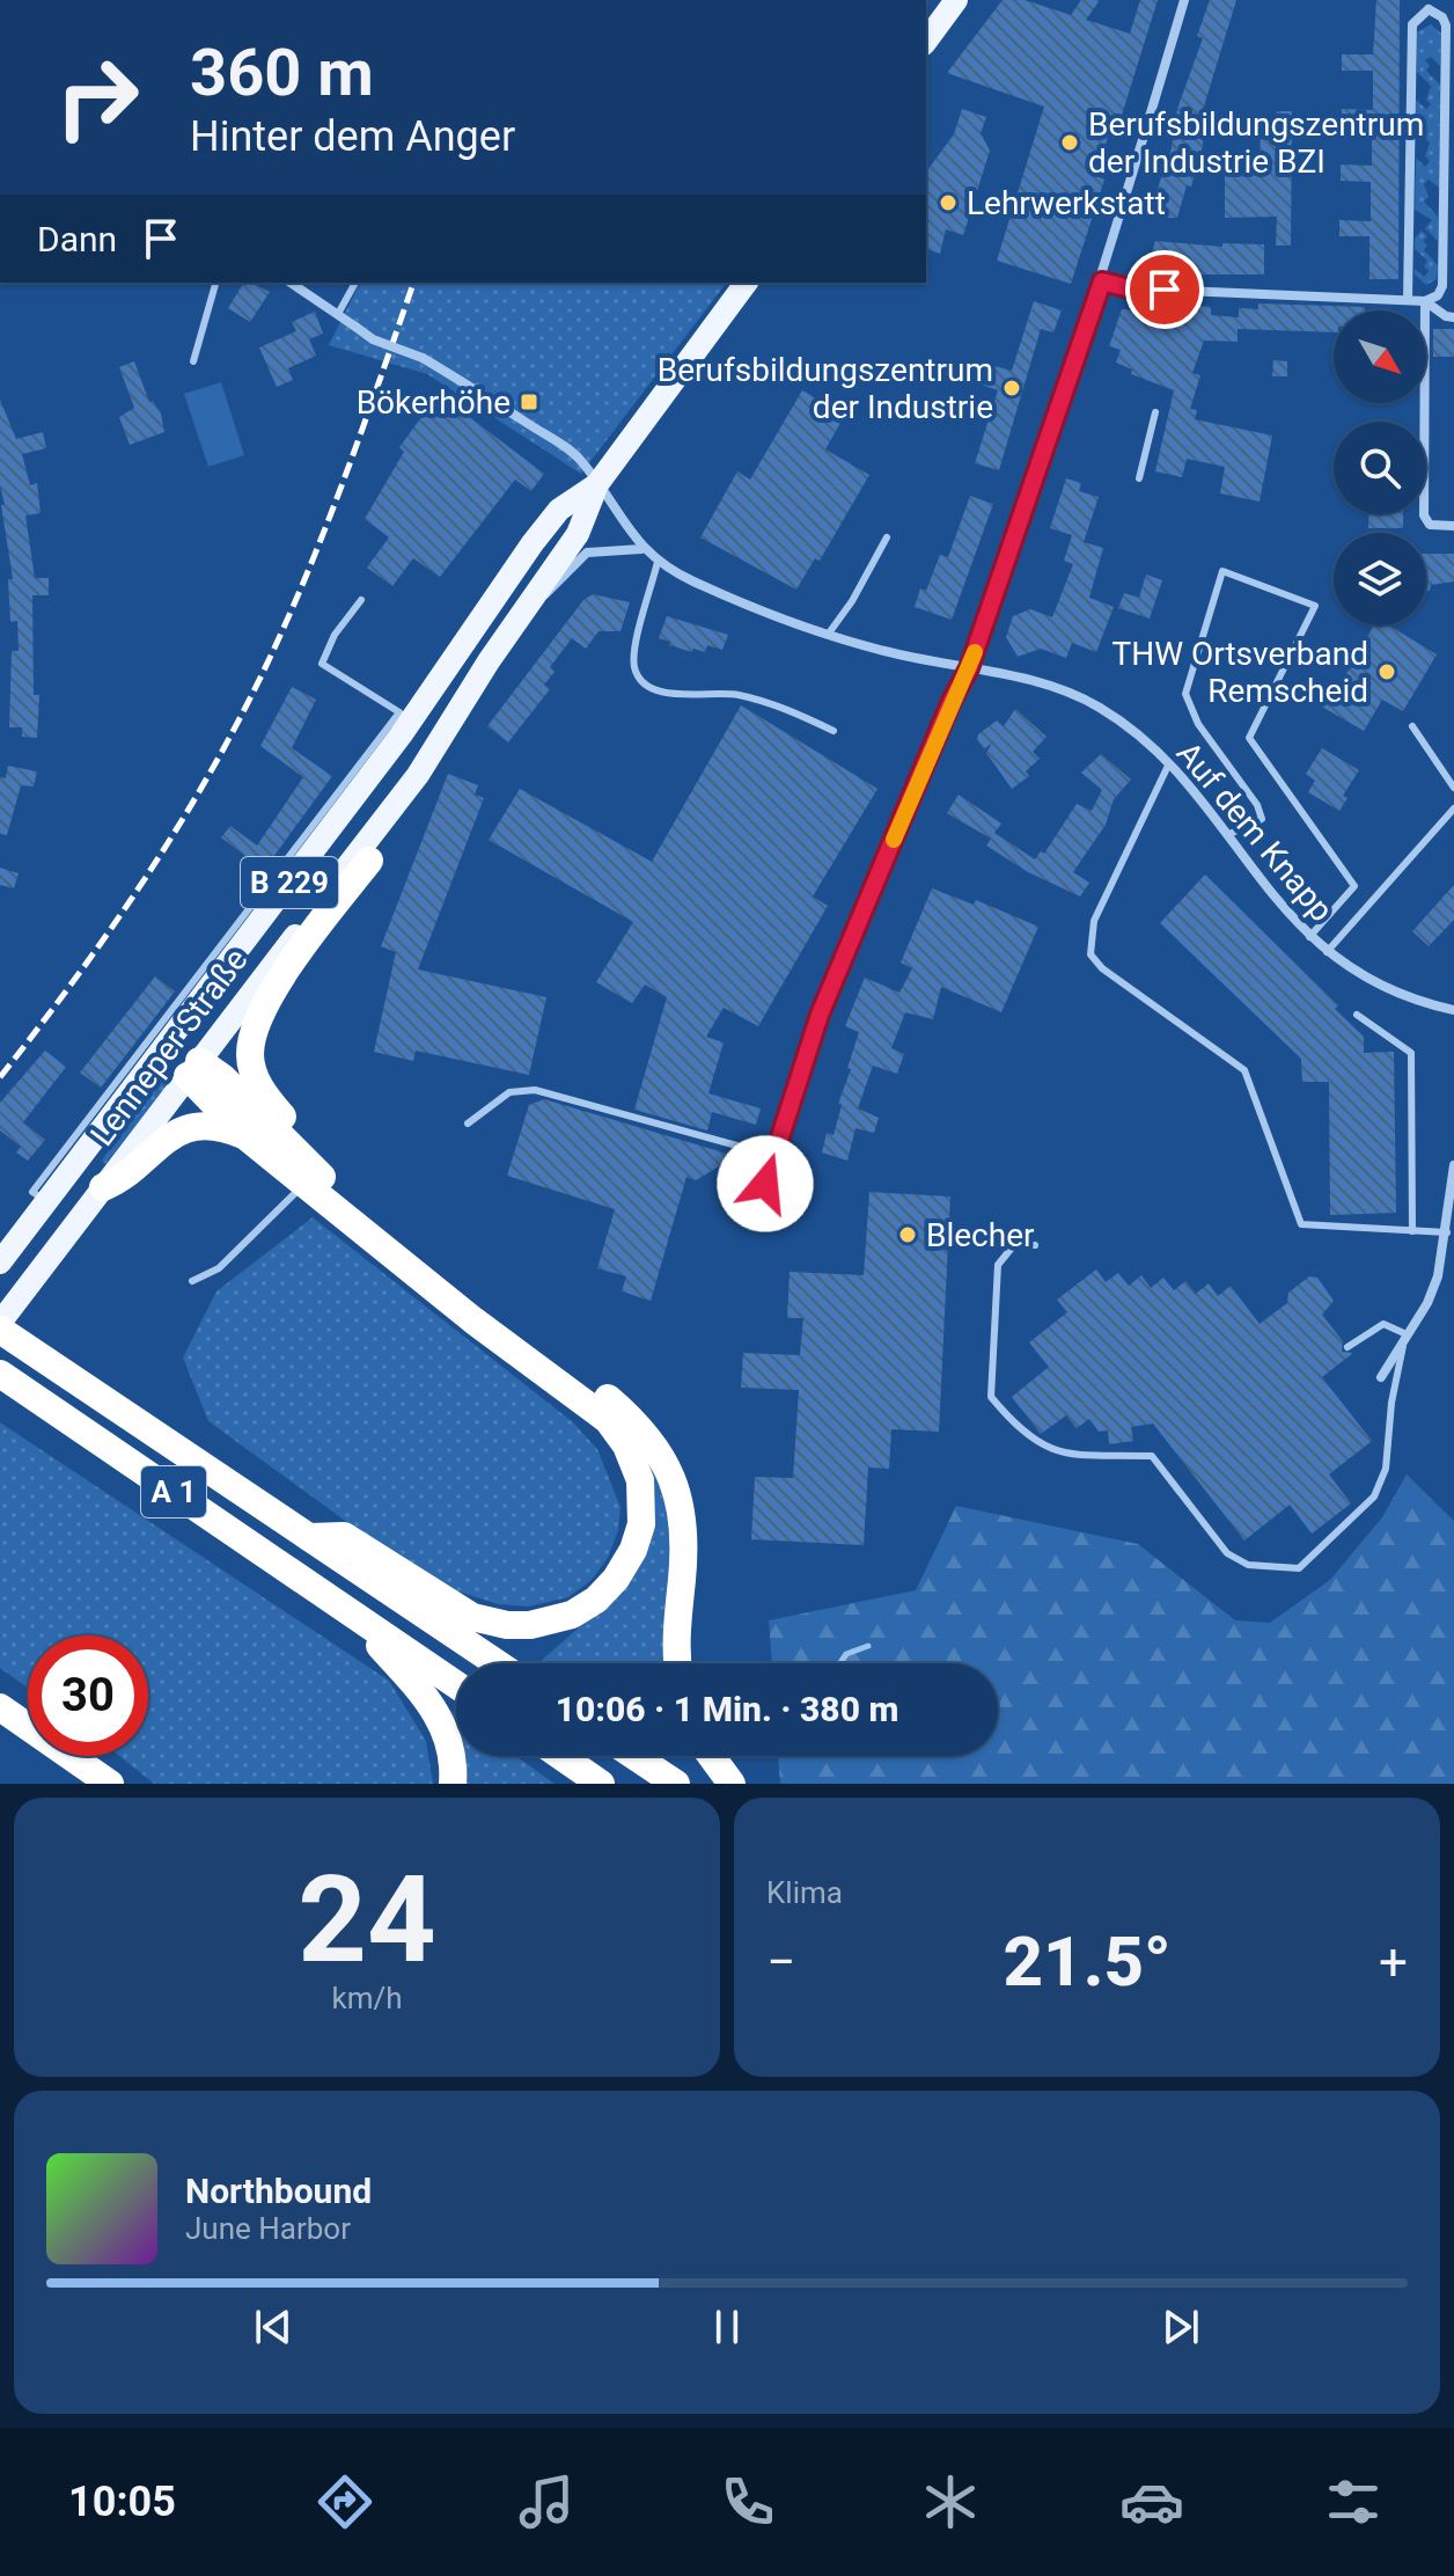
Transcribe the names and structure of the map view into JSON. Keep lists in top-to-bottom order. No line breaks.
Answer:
{"streets":{"highway":["A 1"],"main road":["B 229","Lenneper Straße"],"street":["Auf dem Knapp"]},"crossings":[["Auf dem Knapp","Lenneper Straße"]],"places":{"other":["Berufsbildungszentrum der Industrie BZI","Lehrwerkstatt","Berufsbildungszentrum der Industrie","THW Ortsverband Remscheid","Blecher"],"transit":["Bökerhöhe"]},"north":"bottom right","page":{"turn":["360 m","Hinter dem Anger"],"then":"Dann","limit":"30","trip":"10:06 · 1 Min. · 380 m","tile":[["24","km/h"],"Klima"],"heat":["−","21.5°","+"],"song":["Northbound","June Harbor"],"tabs":"10:05"}}
